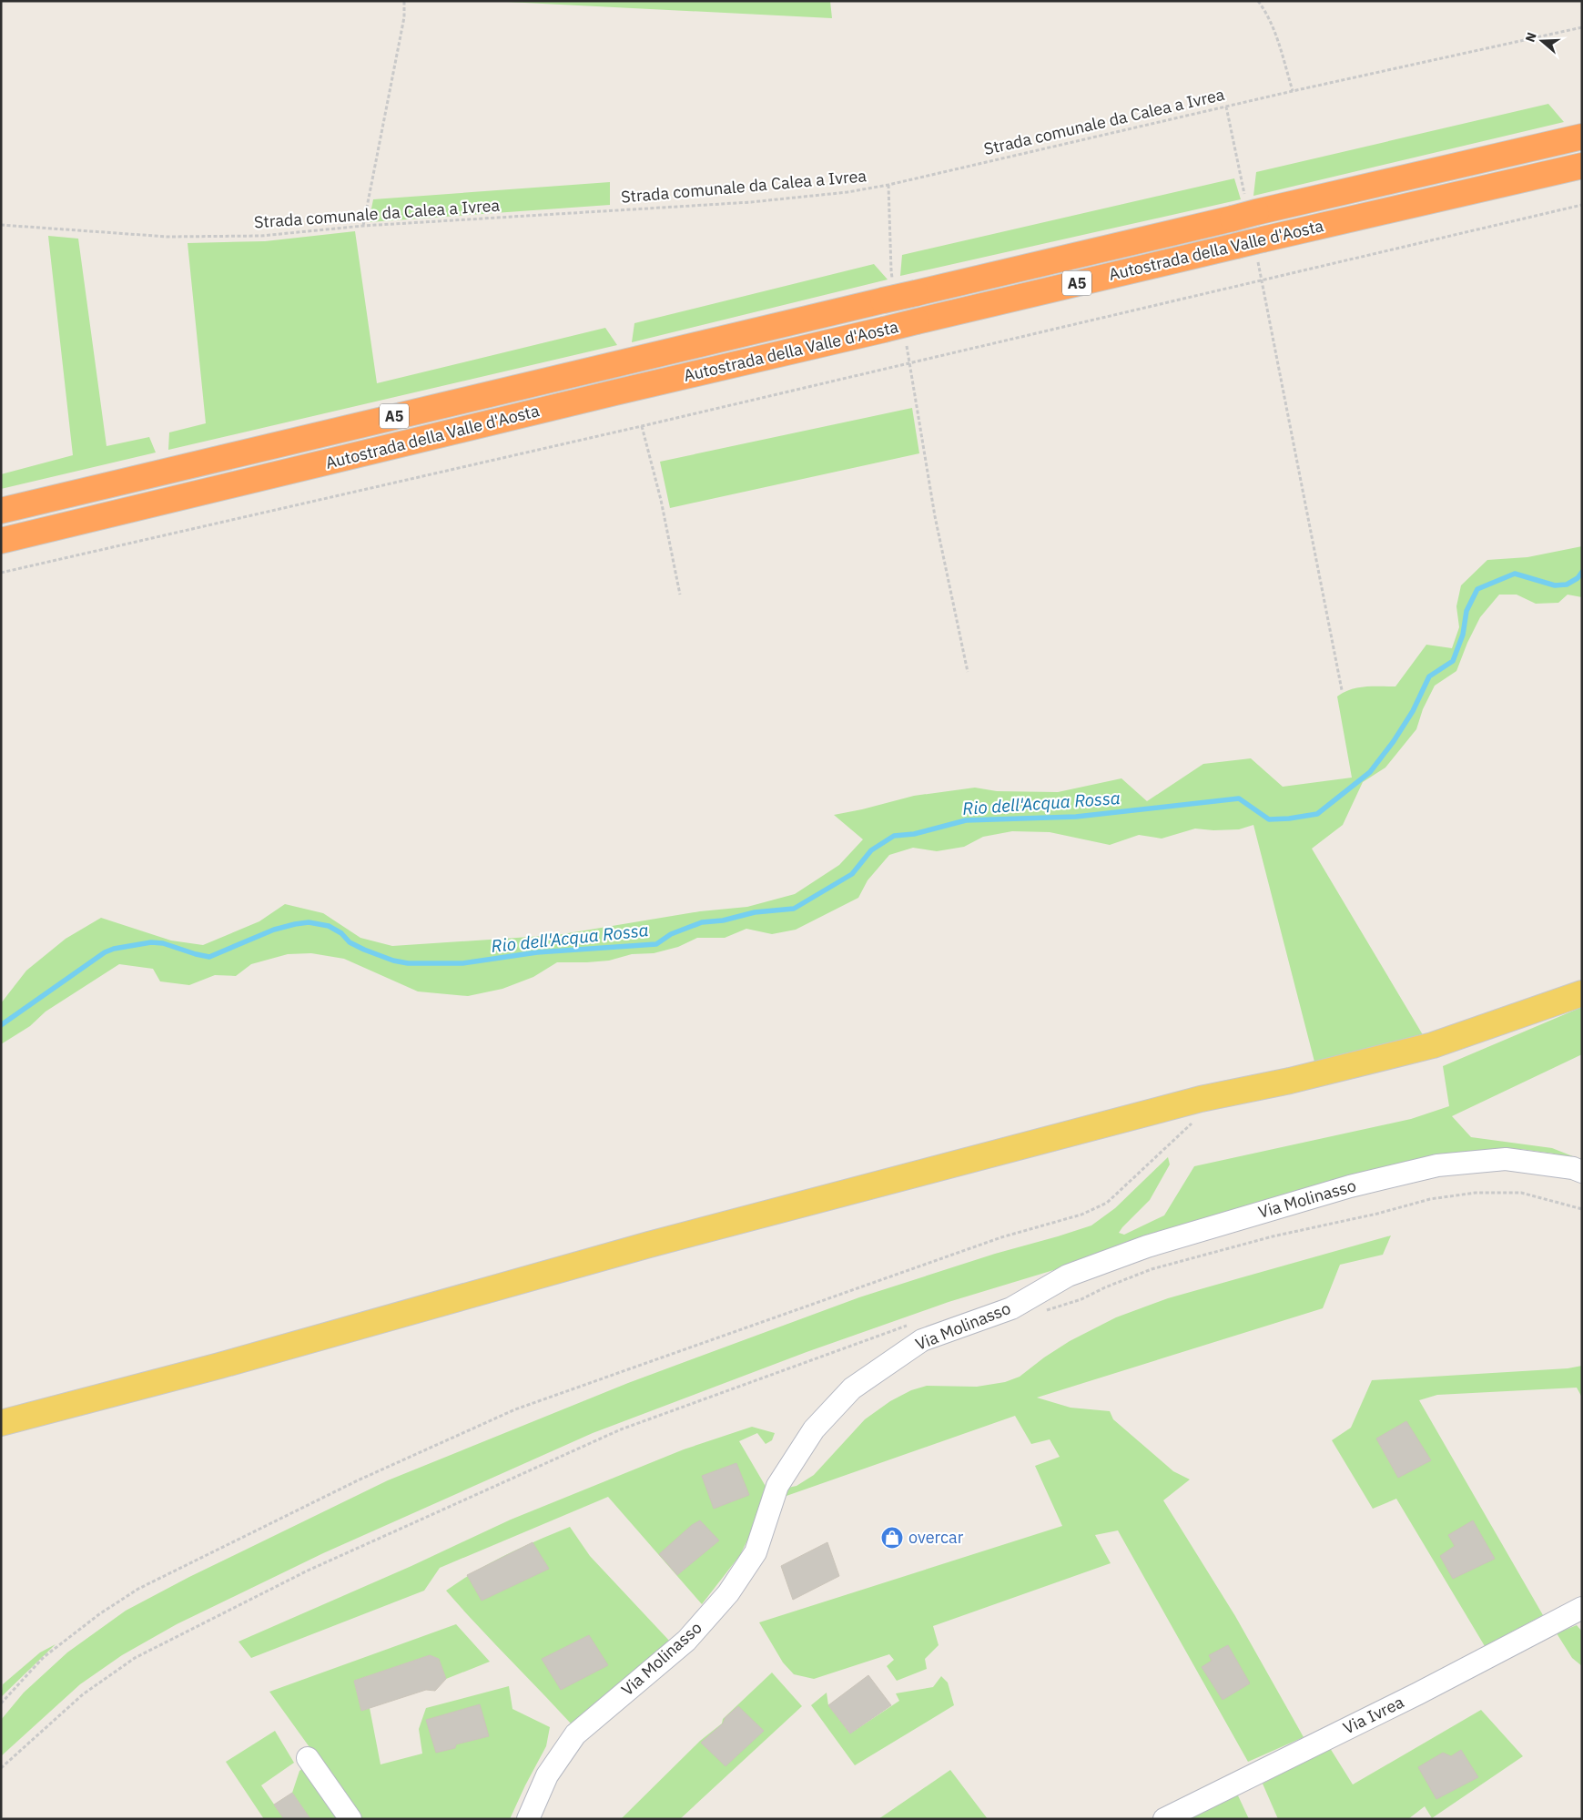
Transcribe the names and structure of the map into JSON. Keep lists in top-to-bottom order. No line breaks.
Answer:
{"streets":{"highway":["Autostrada della Valle d'Aosta","A5"],"street":["Via Molinasso","Via Ivrea"],"path":["Strada comunale da Calea a Ivrea"]},"water":["Rio dell'Acqua Rossa"],"places":{"shop":["overcar"]},"north":"left"}
